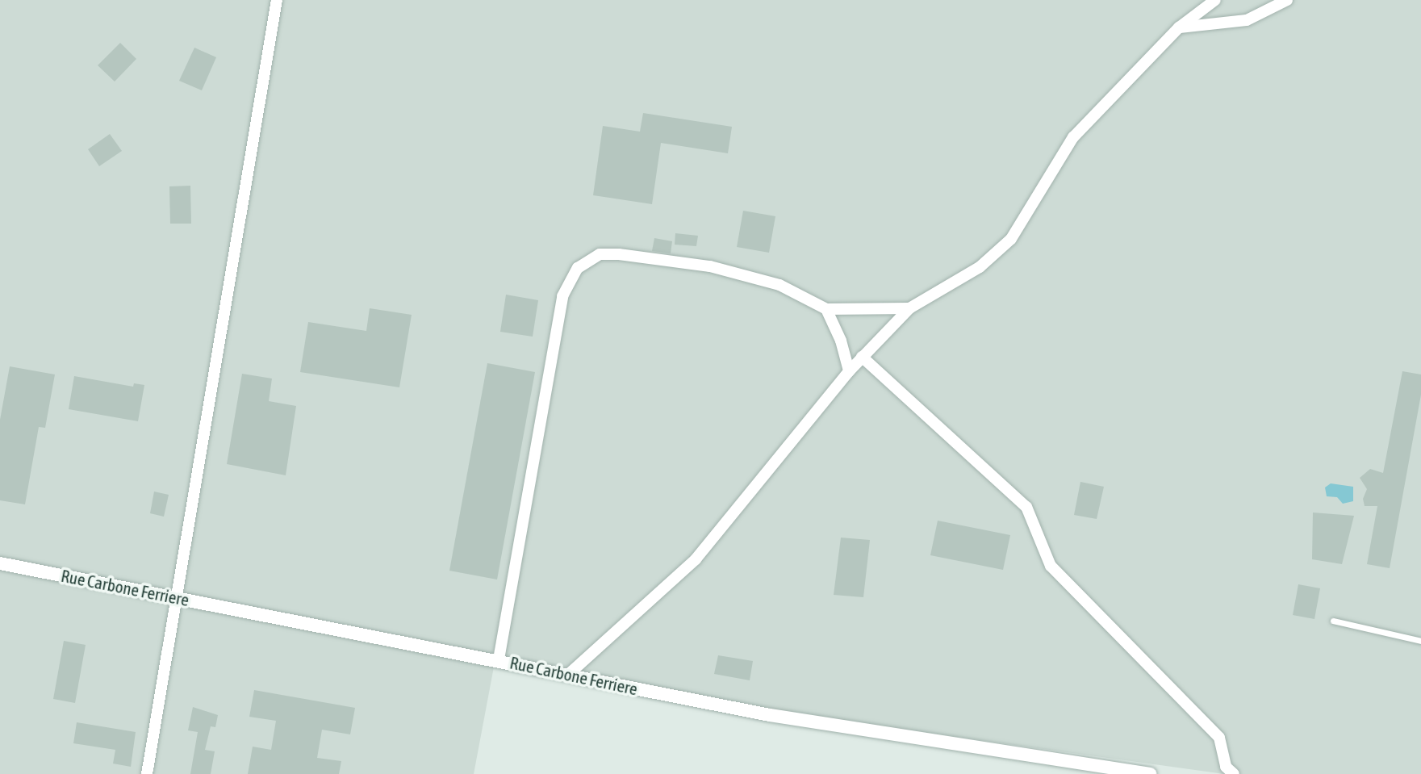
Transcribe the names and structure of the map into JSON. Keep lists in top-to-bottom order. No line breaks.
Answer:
{"streets":{"street":["Rue Carbone Ferriere"]}}
